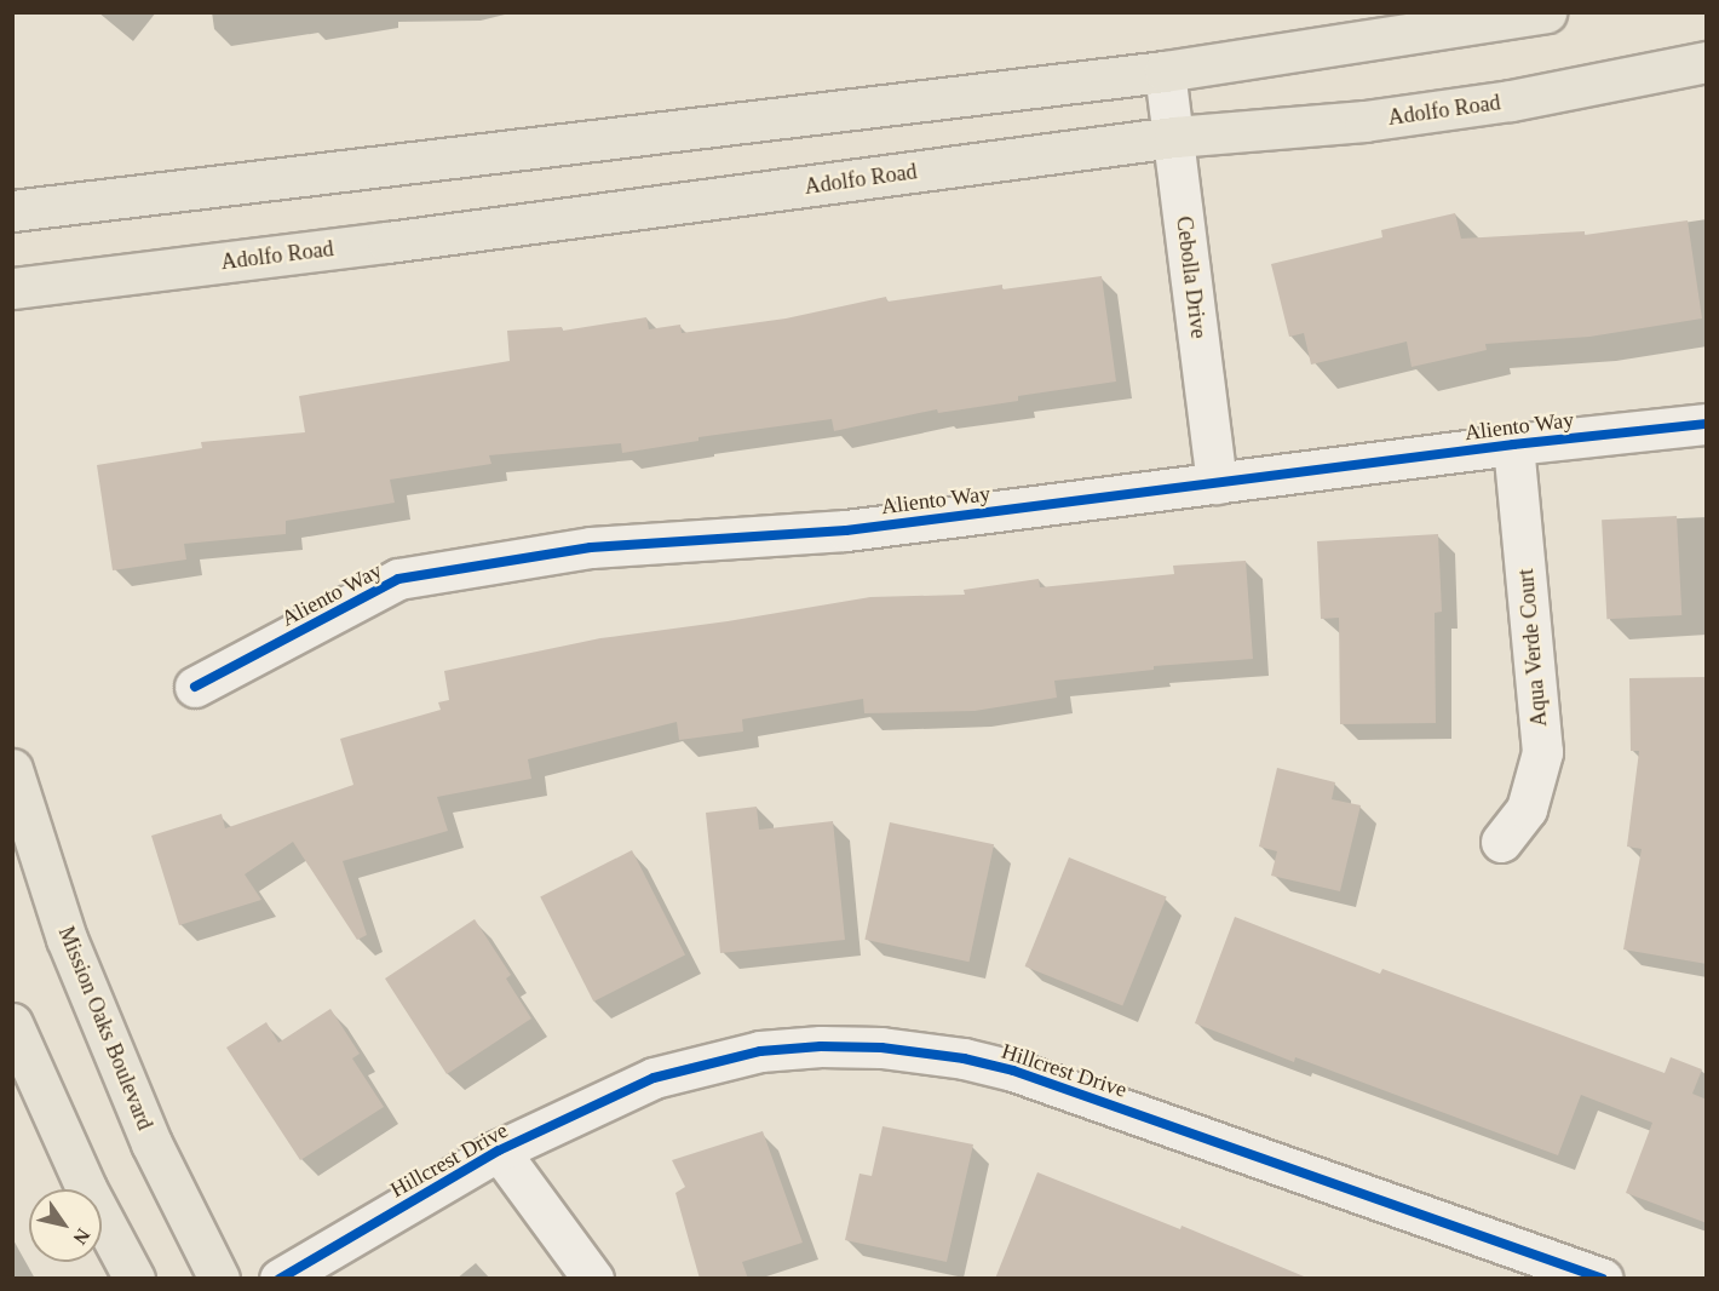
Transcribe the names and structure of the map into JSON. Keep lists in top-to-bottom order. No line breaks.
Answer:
{"streets":{"main road":["Adolfo Road","Mission Oaks Boulevard"],"street":["Cebolla Drive","Aliento Way","Aqua Verde Court","Hillcrest Drive"]},"crossings":[["Adolfo Road","Cebolla Drive"],["Cebolla Drive","Aliento Way"],["Aliento Way","Aqua Verde Court"]],"north":"bottom right"}
